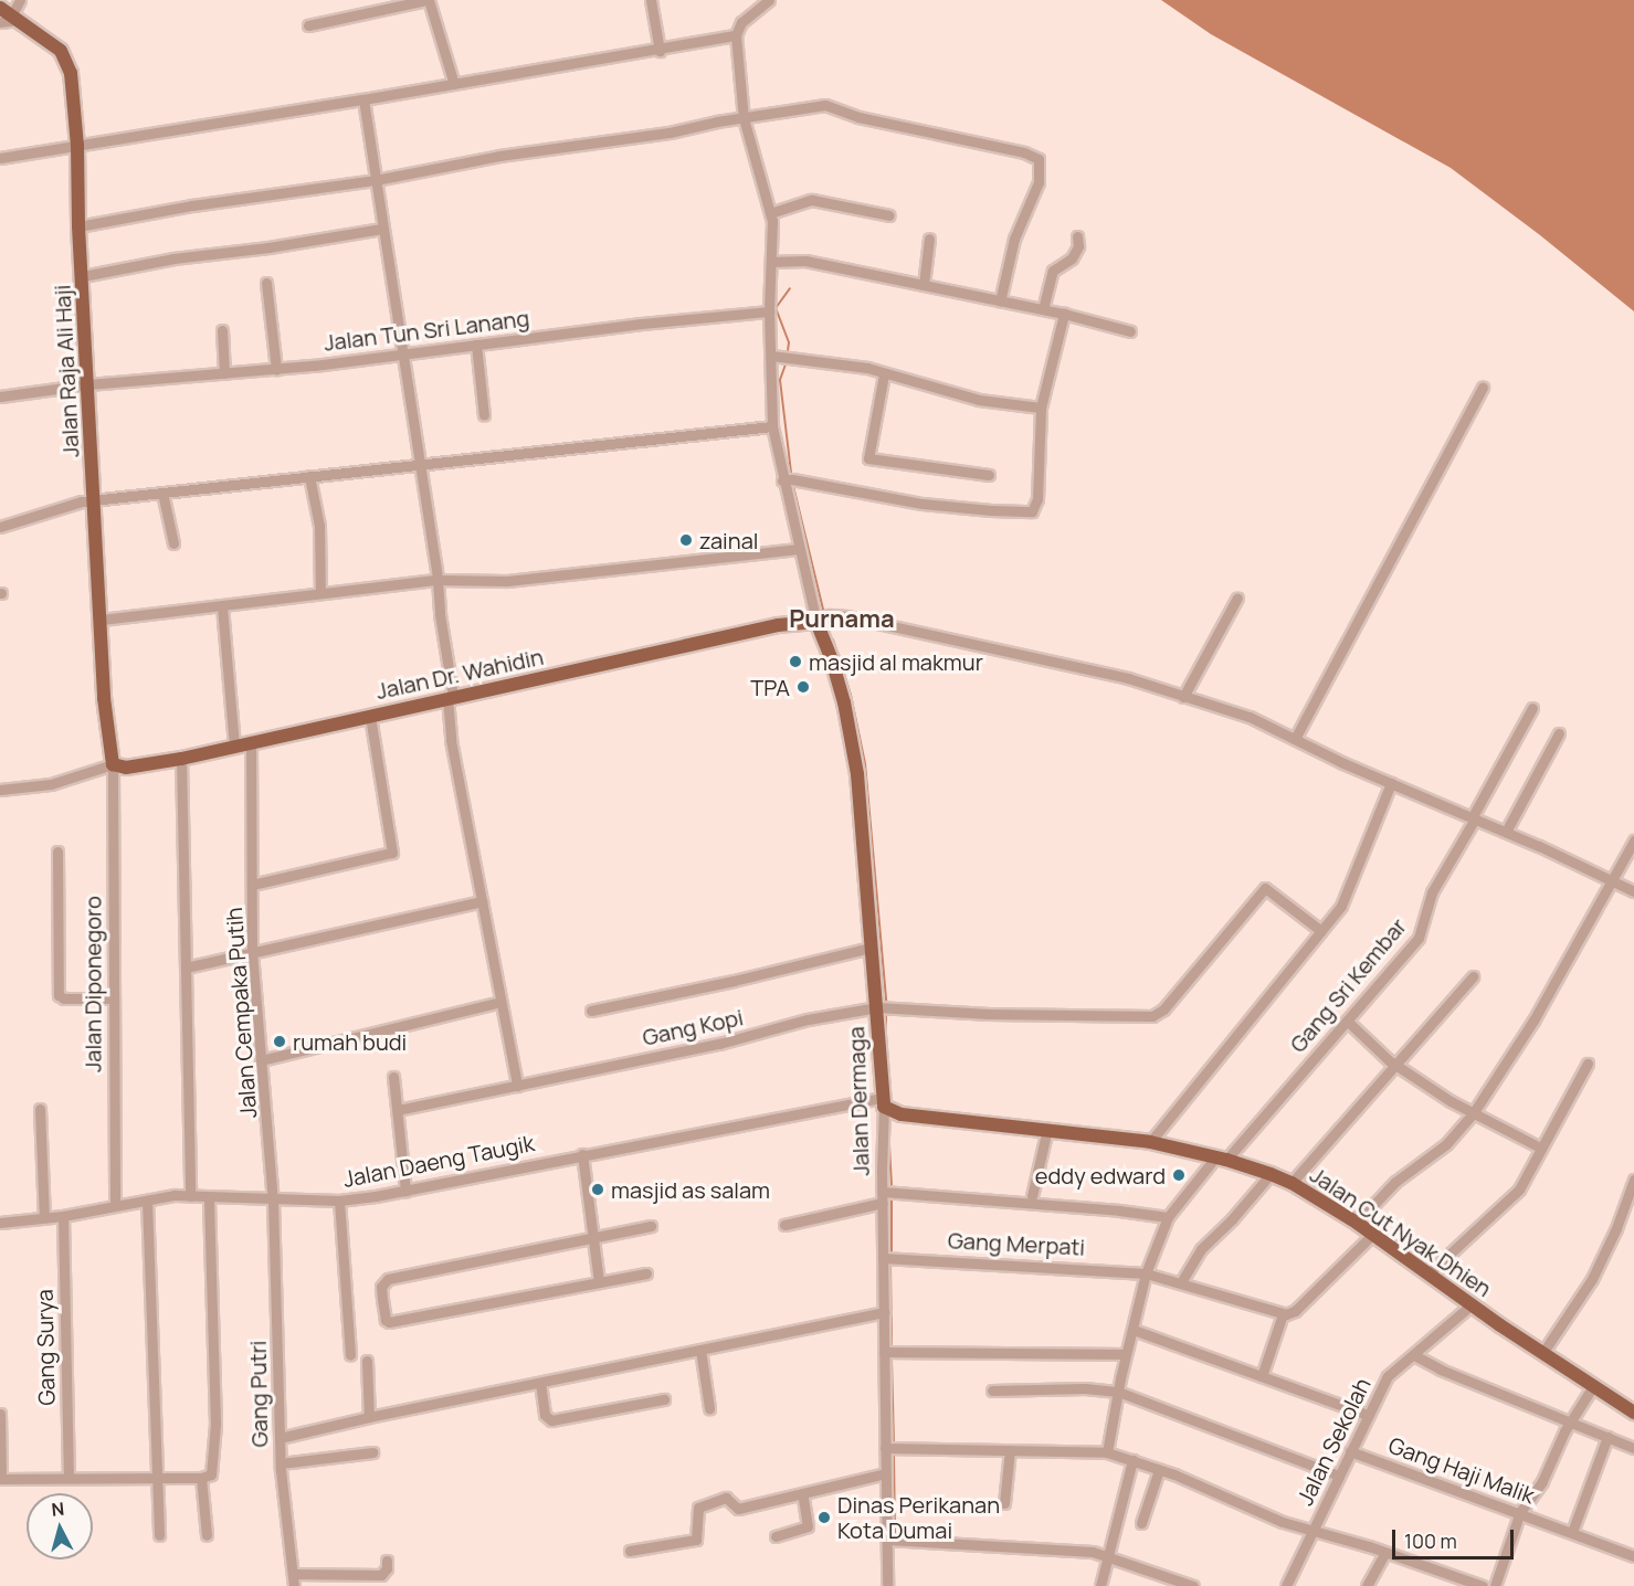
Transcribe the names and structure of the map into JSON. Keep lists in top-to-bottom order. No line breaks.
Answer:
{"streets":{"main road":["Jalan Raja Ali Haji","Jalan Dr. Wahidin","Jalan Dermaga","Jalan Cut Nyak Dhien"],"street":["Jalan Tun Sri Lanang","Jalan Diponegoro","Gang Sri Kembar","Jalan Cempaka Putih","Gang Kopi","Jalan Daeng Taugik","Gang Merpati","Gang Surya","Gang Putri","Jalan Sekolah","Gang Haji Malik"]},"crossings":[["Jalan Tun Sri Lanang","Jalan Raja Ali Haji"],["Jalan Raja Ali Haji","Jalan Dr. Wahidin"],["Jalan Raja Ali Haji","Jalan Diponegoro"],["Jalan Dr. Wahidin","Jalan Diponegoro"],["Jalan Dr. Wahidin","Jalan Cempaka Putih"],["Jalan Dr. Wahidin","Jalan Dermaga"],["Jalan Diponegoro","Jalan Daeng Taugik"],["Gang Sri Kembar","Jalan Cut Nyak Dhien"],["Gang Sri Kembar","Gang Merpati"],["Jalan Cempaka Putih","Jalan Daeng Taugik"],["Jalan Cempaka Putih","Gang Putri"],["Gang Kopi","Jalan Dermaga"],["Jalan Dermaga","Jalan Daeng Taugik"],["Jalan Dermaga","Jalan Cut Nyak Dhien"],["Jalan Dermaga","Gang Merpati"],["Jalan Daeng Taugik","Jalan Cut Nyak Dhien"],["Jalan Daeng Taugik","Gang Surya"],["Jalan Daeng Taugik","Gang Putri"],["Jalan Cut Nyak Dhien","Jalan Sekolah"],["Jalan Sekolah","Gang Haji Malik"]],"districts":["Purnama"],"places":["zainal","masjid al makmur","TPA","rumah budi","eddy edward","masjid as salam","Dinas Perikanan Kota Dumai"],"scale_bar":"100 m","north":"top"}
